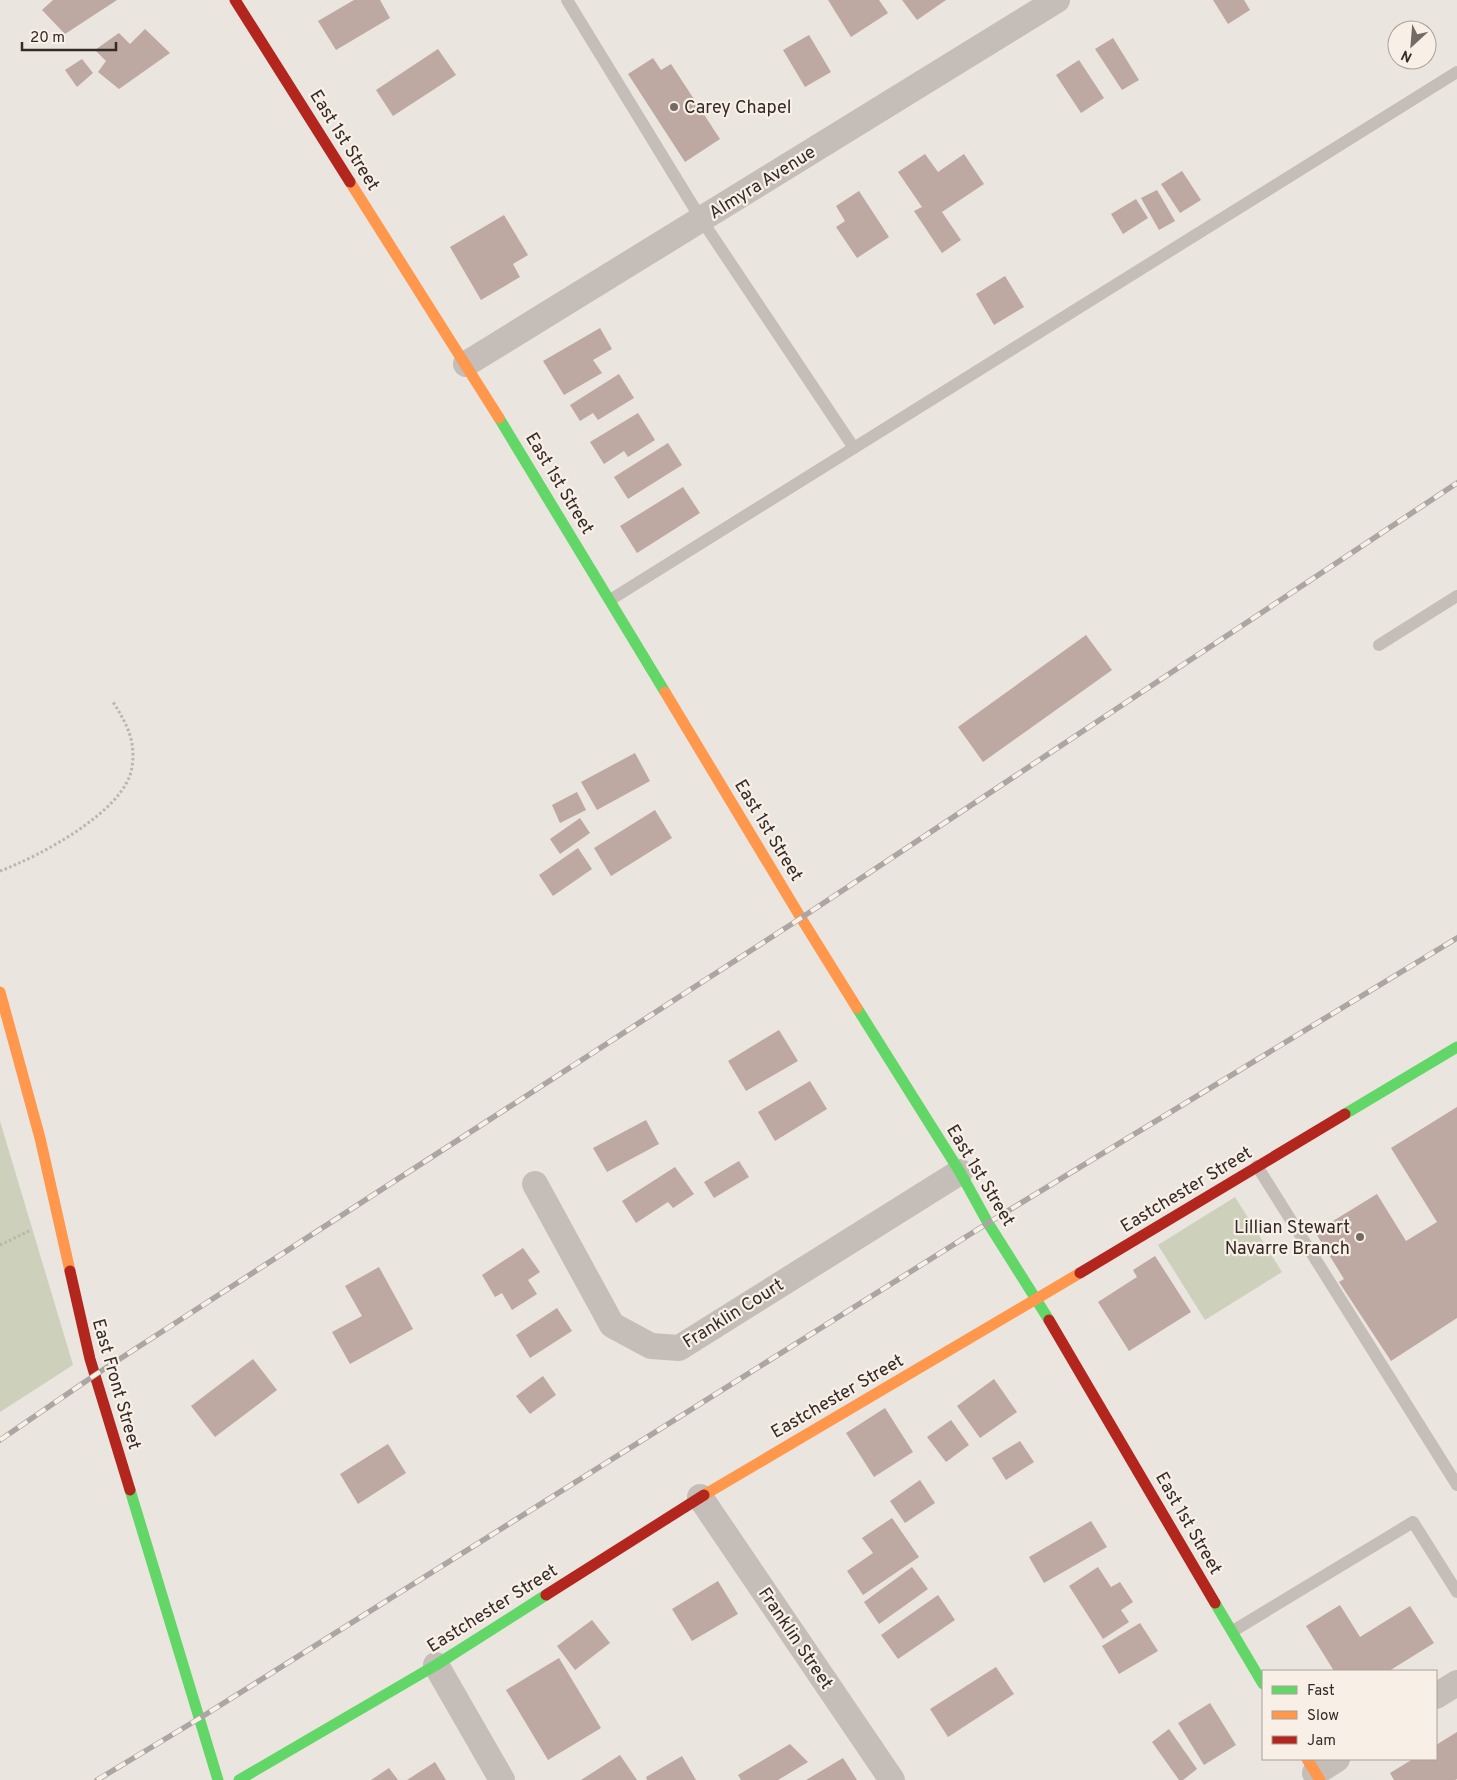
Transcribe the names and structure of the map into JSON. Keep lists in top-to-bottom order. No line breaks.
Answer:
{"streets":{"street":["East 1st Street","Almyra Avenue","Eastchester Street","Franklin Court","East Front Street","Franklin Street"]},"crossings":[["East 1st Street","Almyra Avenue"],["East 1st Street","Eastchester Street"],["East 1st Street","Franklin Court"],["Eastchester Street","Franklin Street"]],"places":["Carey Chapel","Lillian Stewart Navarre Branch"],"legend":["Fast","Slow","Jam"],"scale_bar":"20 m","north":"bottom left"}
